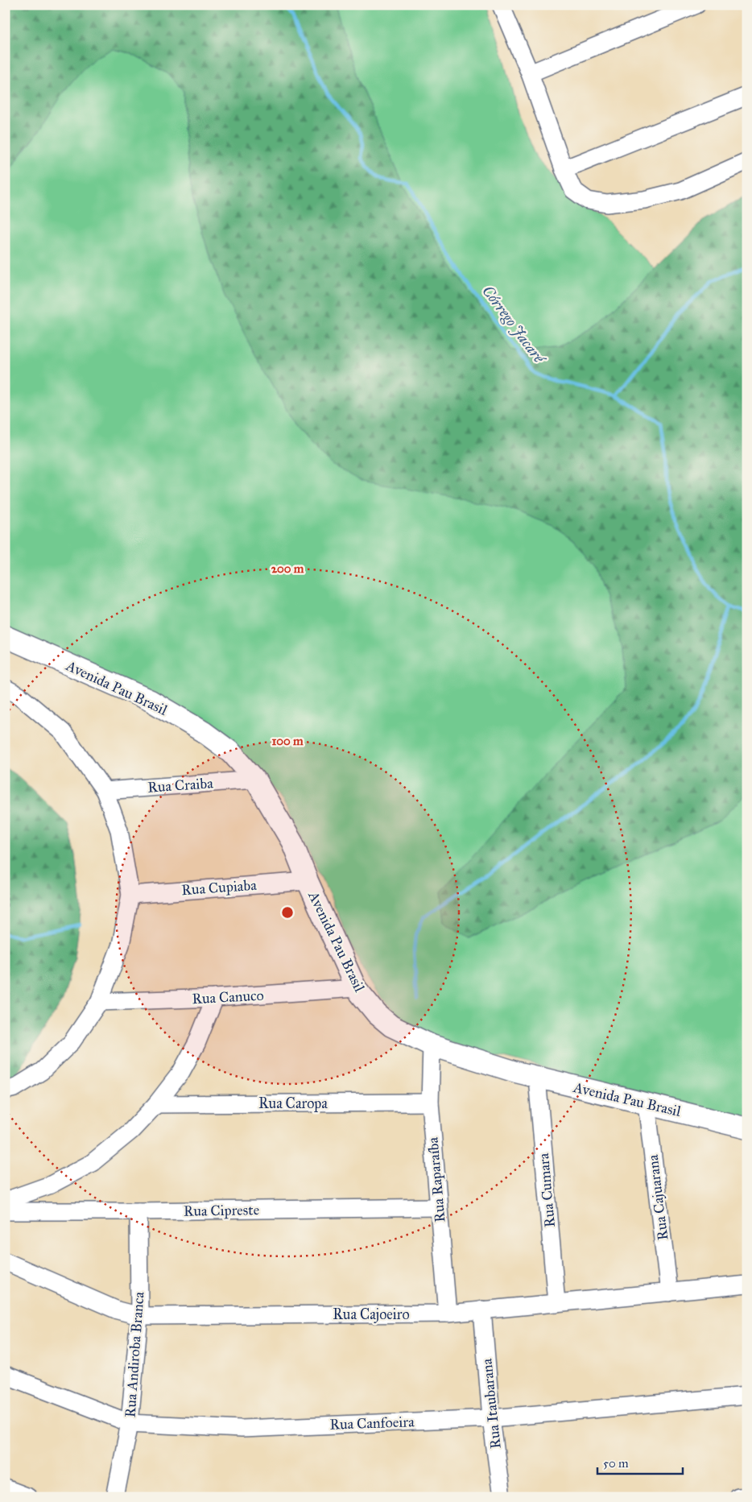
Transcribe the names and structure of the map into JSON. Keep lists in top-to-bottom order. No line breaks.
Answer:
{"streets":{"main road":["Avenida Pau Brasil"],"street":["Rua Craiba","Rua Cupiaba","Rua Canuco","Rua Caropa","Rua Raparaíba","Rua Cumara","Rua Cajuarana","Rua Cipreste","Rua Cajoeiro","Rua Andiroba Branca","Rua Itaubarana","Rua Canfoeira"]},"crossings":[["Avenida Pau Brasil","Rua Craiba"],["Avenida Pau Brasil","Rua Cupiaba"],["Avenida Pau Brasil","Rua Canuco"],["Avenida Pau Brasil","Rua Raparaíba"],["Avenida Pau Brasil","Rua Cumara"],["Avenida Pau Brasil","Rua Cajuarana"],["Rua Caropa","Rua Raparaíba"],["Rua Raparaíba","Rua Cipreste"],["Rua Raparaíba","Rua Cajoeiro"],["Rua Cumara","Rua Cajoeiro"],["Rua Cajuarana","Rua Cajoeiro"],["Rua Cipreste","Rua Andiroba Branca"],["Rua Cajoeiro","Rua Andiroba Branca"],["Rua Cajoeiro","Rua Itaubarana"],["Rua Andiroba Branca","Rua Canfoeira"],["Rua Itaubarana","Rua Canfoeira"]],"water":["Córrego Jacaré"],"scale_bar":"50 m","rings":["200 m","100 m"]}
